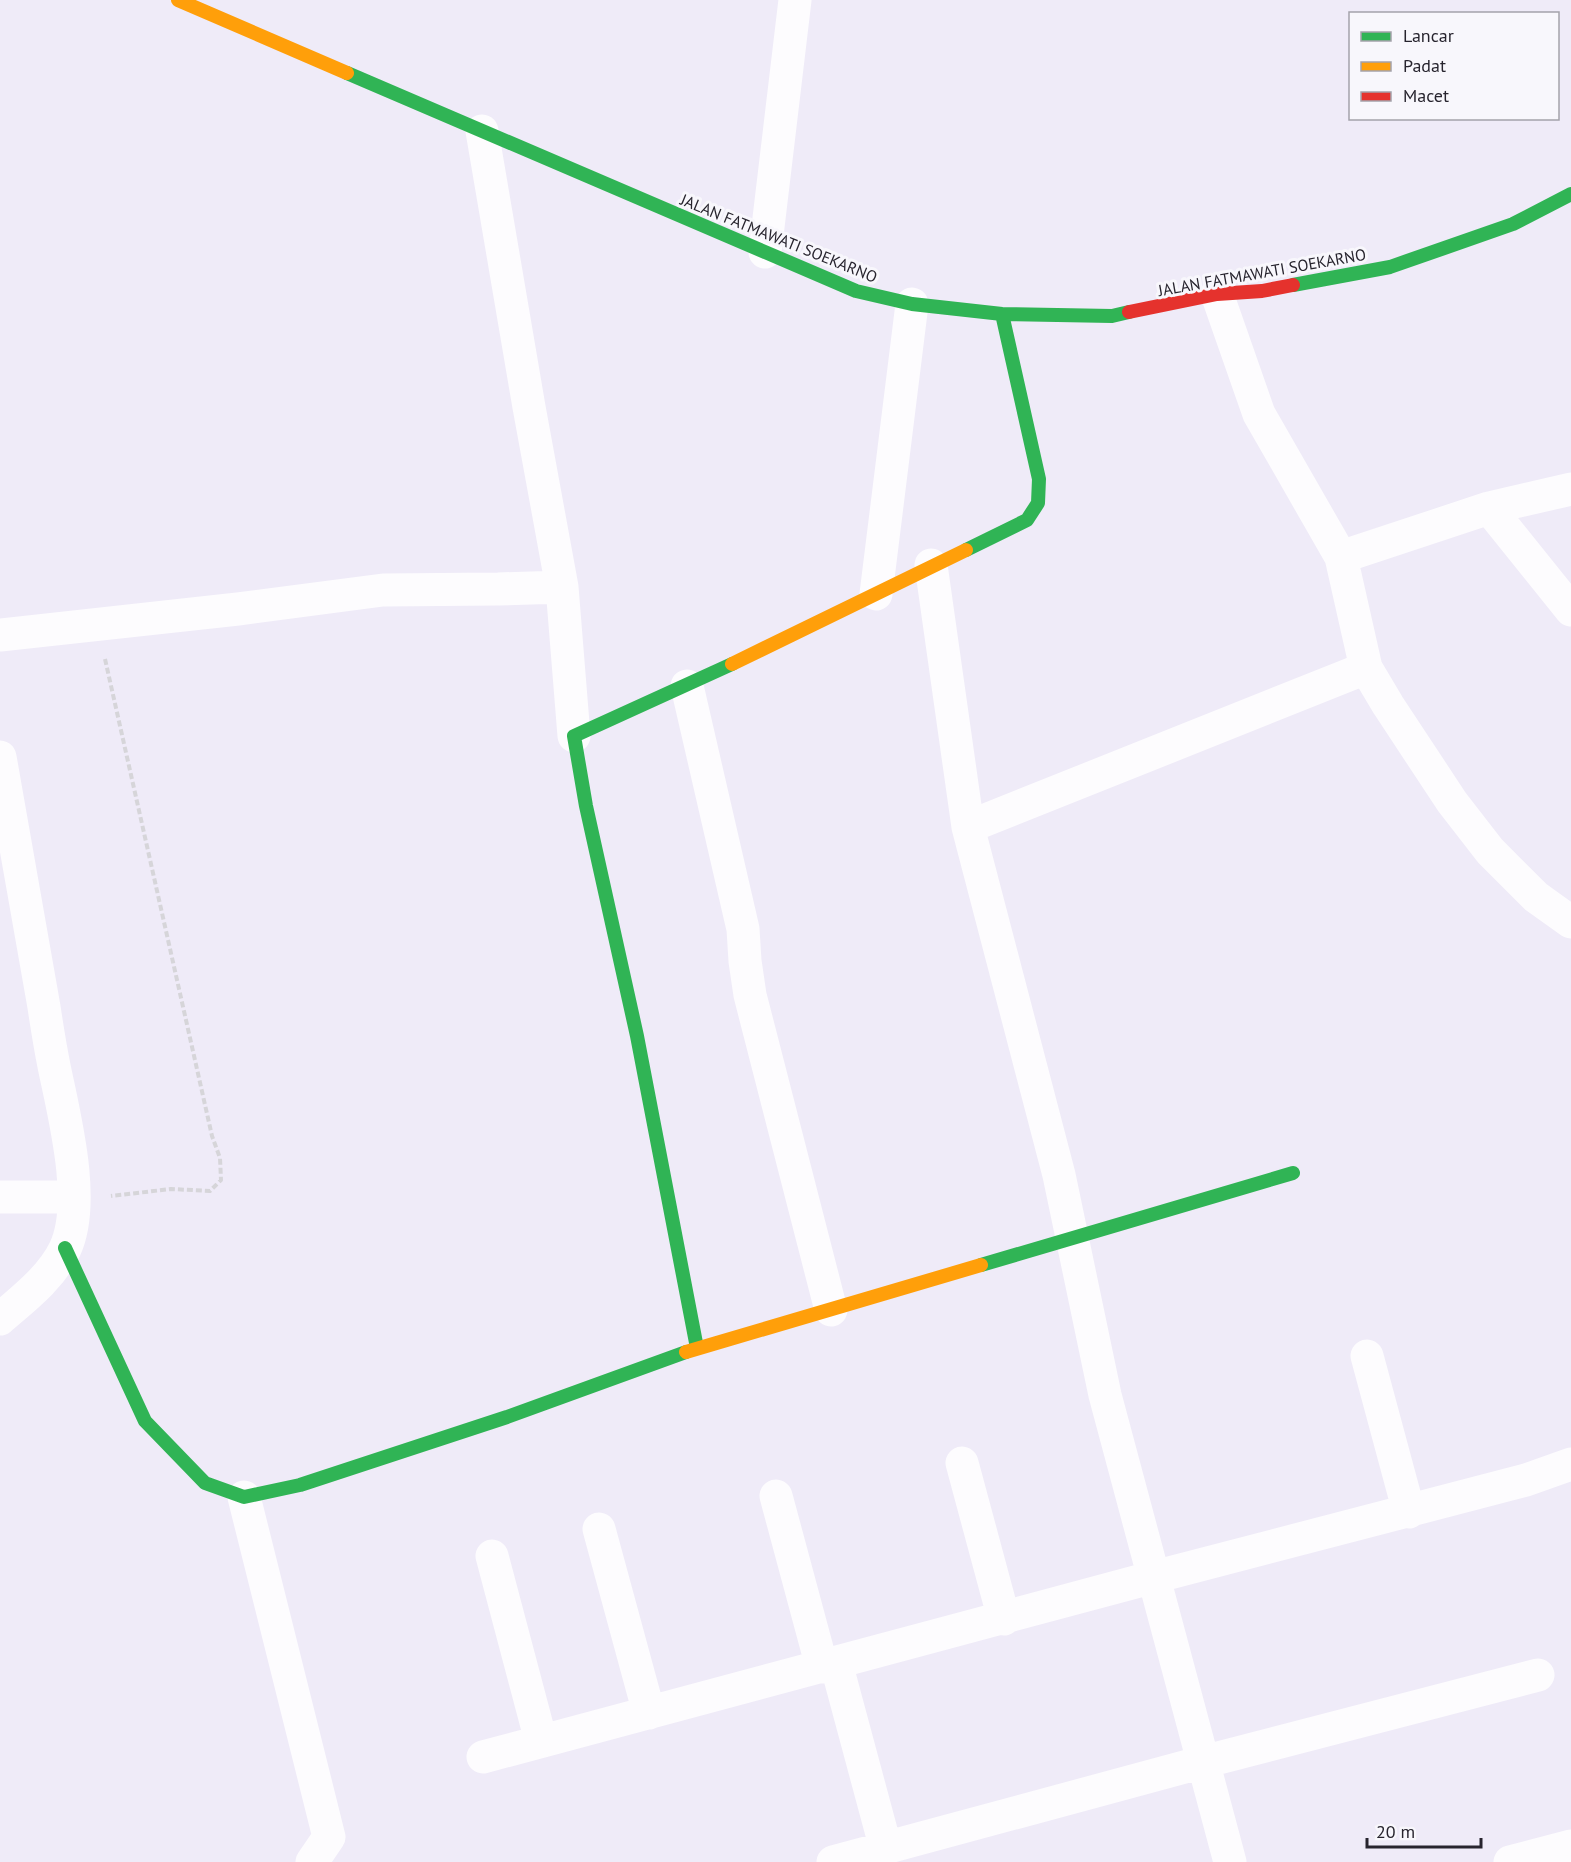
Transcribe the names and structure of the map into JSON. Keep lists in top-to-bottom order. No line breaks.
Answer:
{"streets":{"street":["JALAN FATMAWATI SOEKARNO"]},"legend":["Lancar","Padat","Macet"],"scale_bar":"20 m"}
